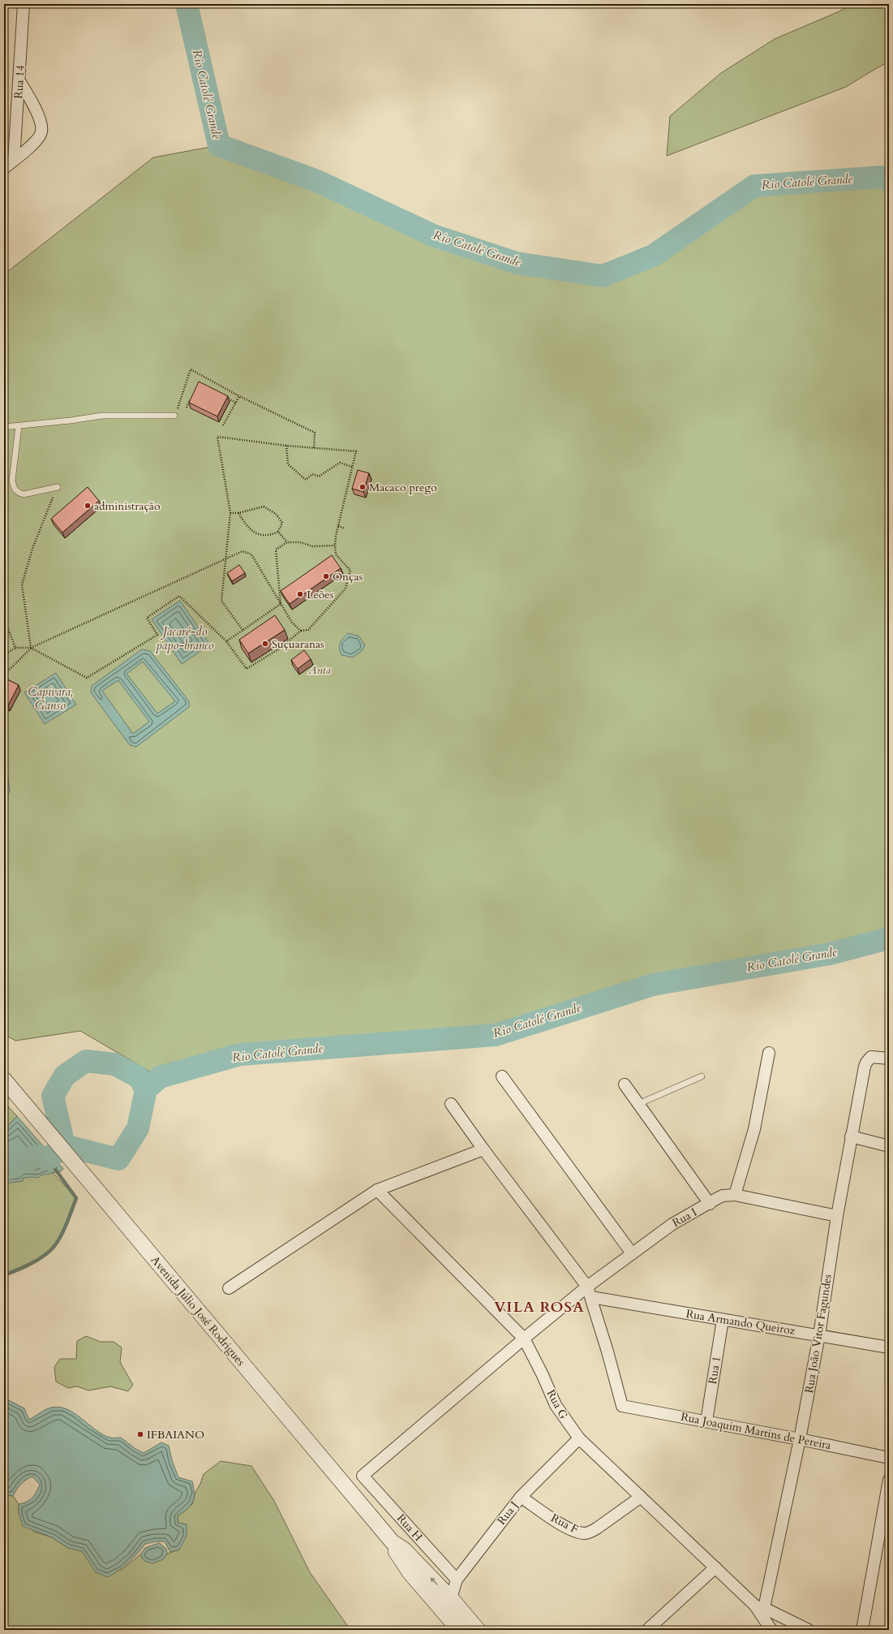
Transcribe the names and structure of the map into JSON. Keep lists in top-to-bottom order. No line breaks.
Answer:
{"streets":{"main road":["Avenida Júlio José Rodrigues"],"street":["Rua 14","Rua I","Rua Armando Queiroz","Rua João Vitor Fagundes","Rua 1","Rua G","Rua Joaquim Martins de Pereira","Rua J","Rua F","Rua H"]},"crossings":[["Rua I","Rua G"],["Rua I","Rua H"],["Avenida Júlio José Rodrigues","Rua J"],["Rua Armando Queiroz","Rua João Vitor Fagundes"],["Rua Armando Queiroz","Rua 1"],["Rua Armando Queiroz","Rua Joaquim Martins de Pereira"],["Rua João Vitor Fagundes","Rua G"],["Rua João Vitor Fagundes","Rua Joaquim Martins de Pereira"],["Rua 1","Rua Joaquim Martins de Pereira"],["Rua G","Rua J"],["Rua G","Rua F"],["Rua J","Rua F"],["Rua J","Rua H"]],"districts":["VILA ROSA"],"water":["Rio Catolé Grande","Jacaré-do papo-branco","Capivara, Ganso"],"parks":["Anta"],"places":["Macaco prego","administração","Onças","Leões","Suçuaranas","IFBAIANO"]}
